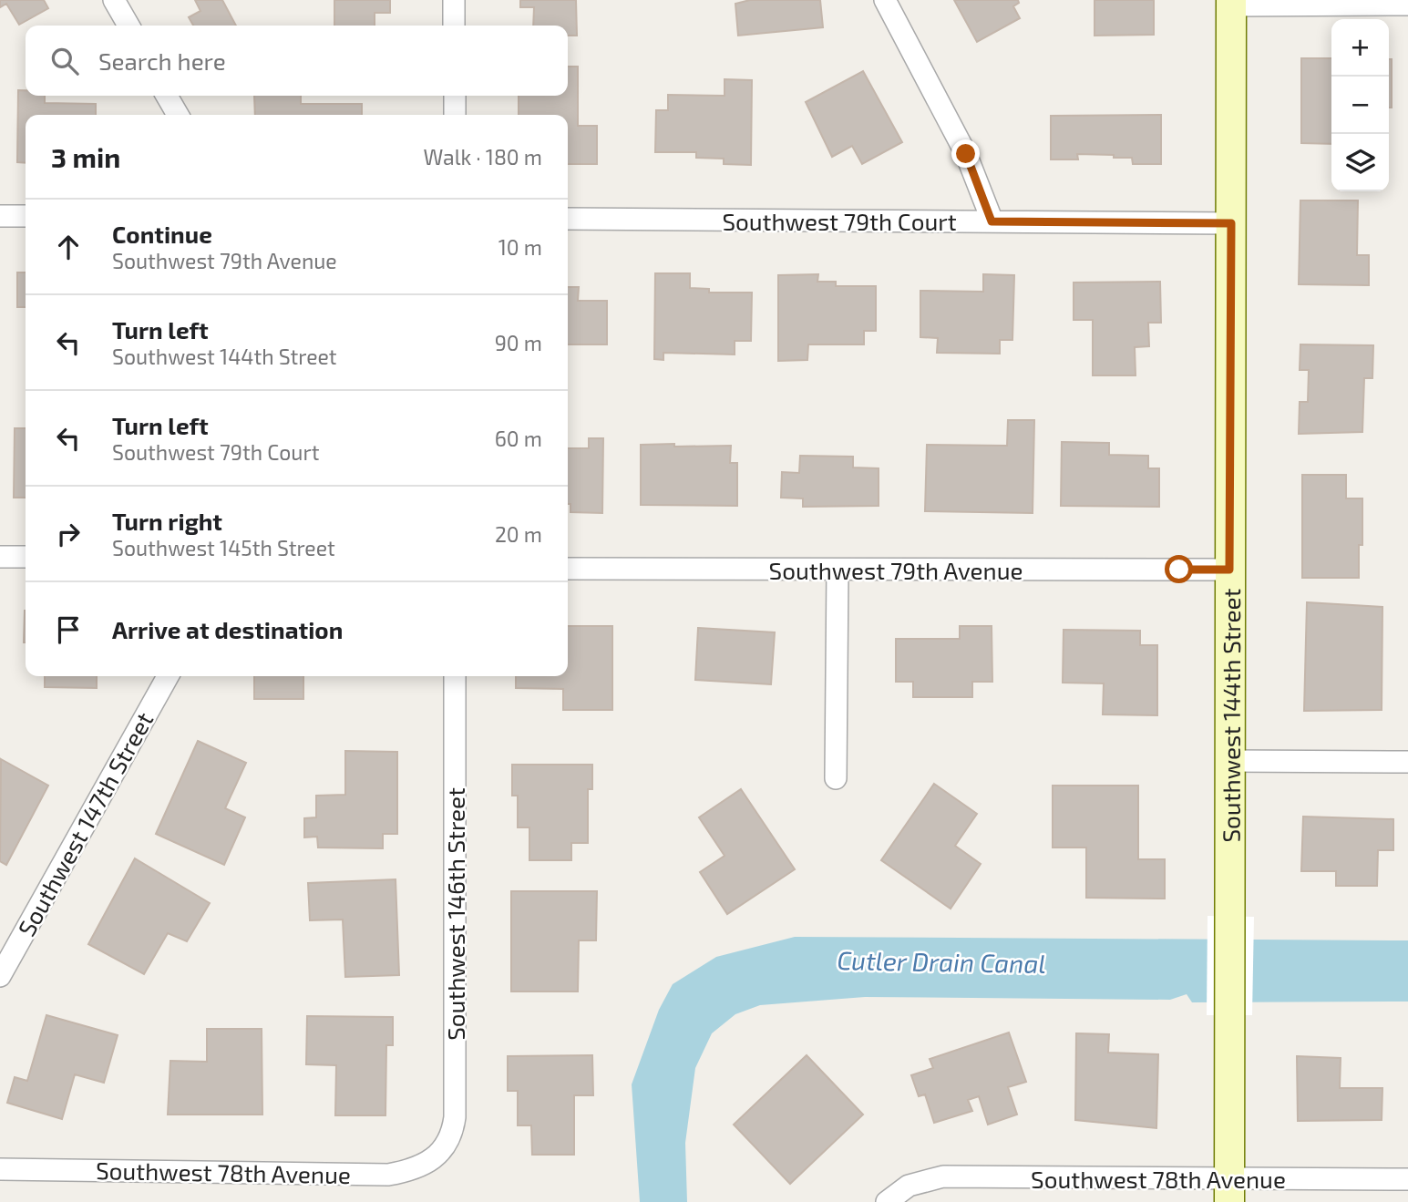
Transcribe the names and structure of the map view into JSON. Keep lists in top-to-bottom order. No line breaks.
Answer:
{"streets":{"street":["Southwest 79th Court","Southwest 79th Avenue","Southwest 144th Street","Southwest 147th Street","Southwest 146th Street","Southwest 78th Avenue"]},"crossings":[["Southwest 79th Court","Southwest 144th Street"],["Southwest 79th Avenue","Southwest 144th Street"],["Southwest 144th Street","Southwest 78th Avenue"],["Southwest 146th Street","Southwest 78th Avenue"]],"water":["Cutler Drain Canal"],"page":{"map_buttons":["+","−"],"search":"Search here","heading":["3 min","Walk · 180 m"],"list":[["Continue","Southwest 79th Avenue","10 m"],["Turn left","Southwest 144th Street","90 m"],["Turn left","Southwest 79th Court","60 m"],["Turn right","Southwest 145th Street","20 m"],"Arrive at destination"]}}
